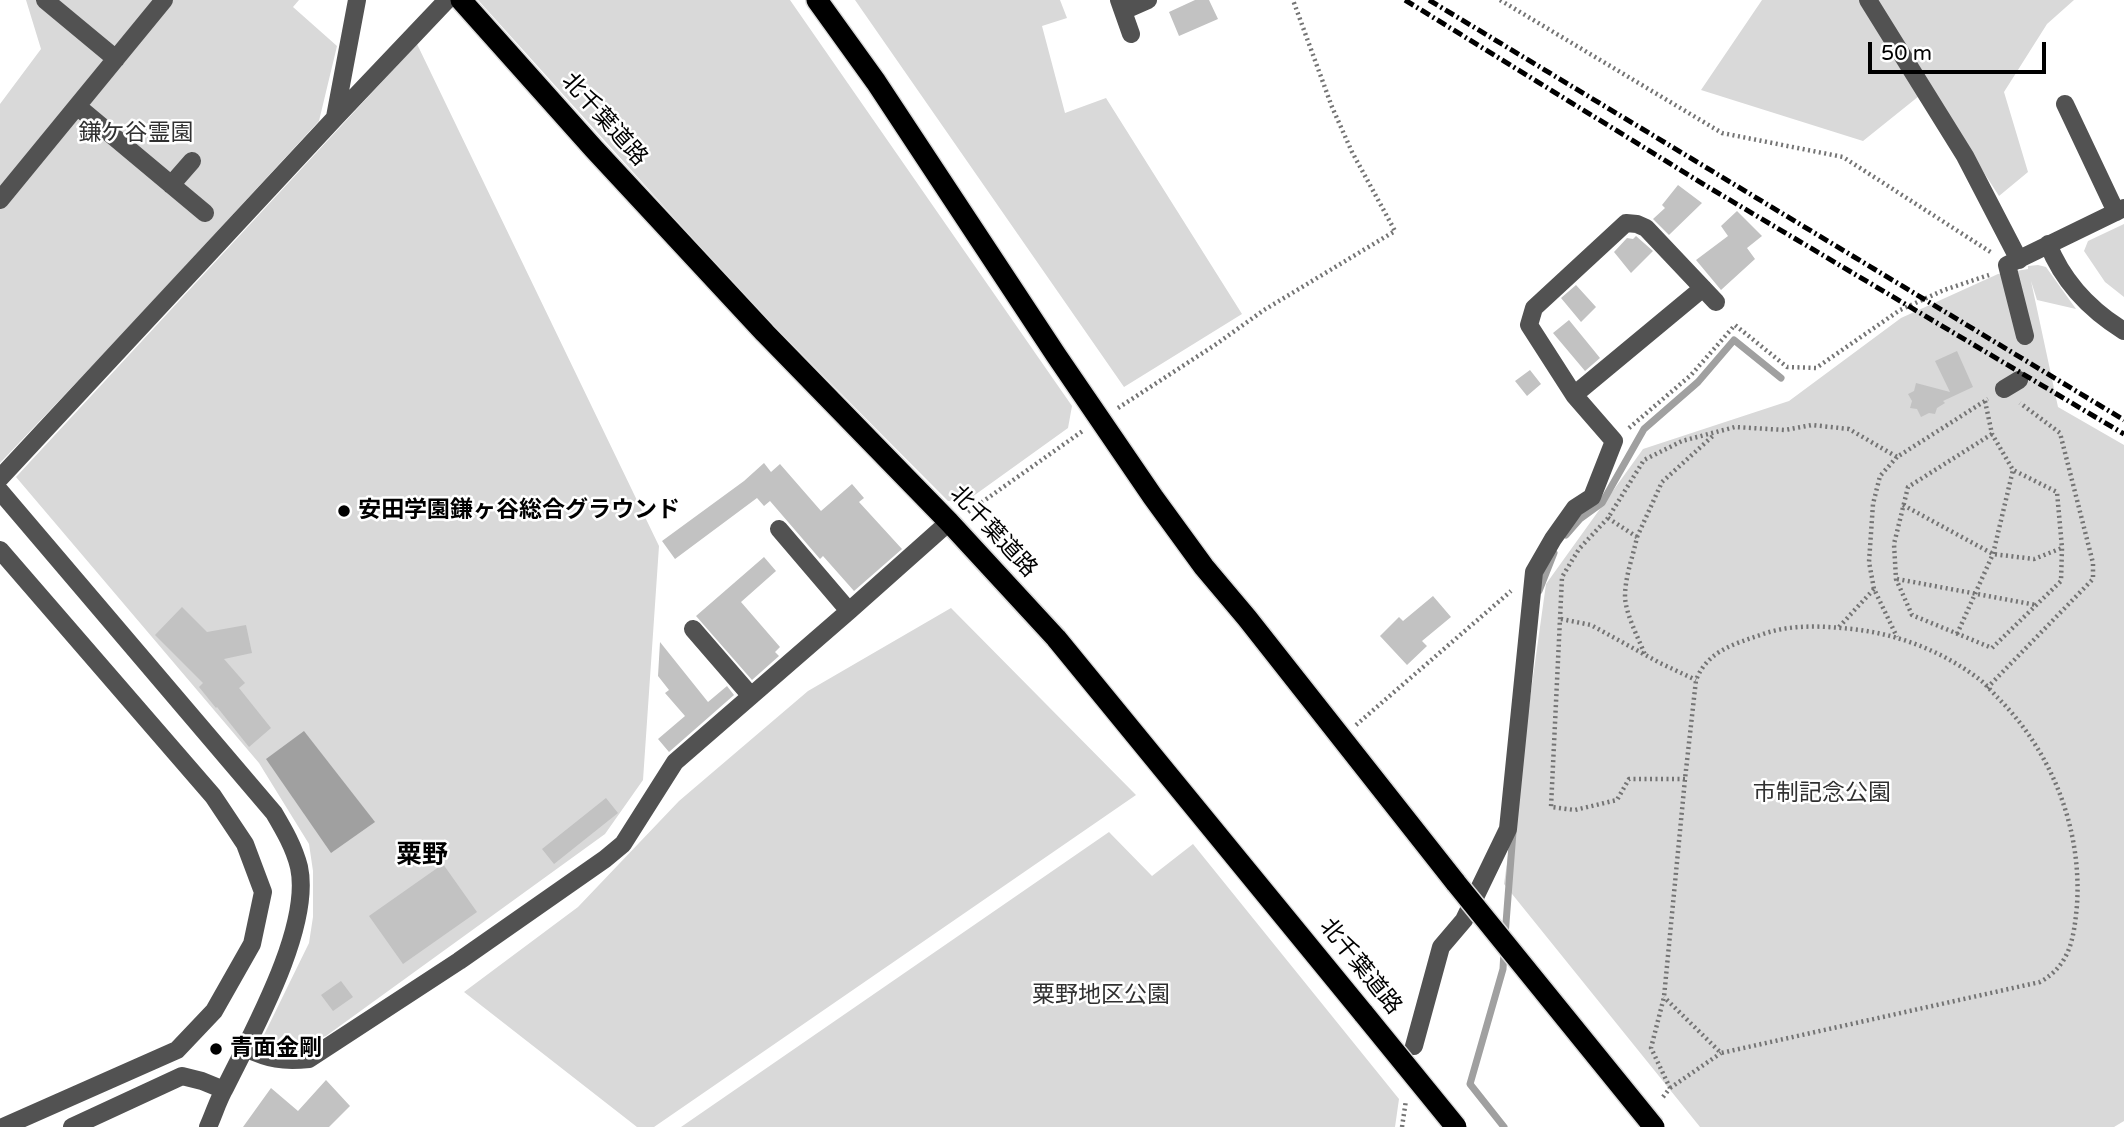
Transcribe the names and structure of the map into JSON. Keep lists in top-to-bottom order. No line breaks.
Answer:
{"streets":{"highway":["北千葉道路"]},"districts":["粟野"],"parks":["鎌ケ谷霊園","市制記念公園","粟野地区公園"],"places":["安田学園鎌ヶ谷総合グラウンド","青面金剛"],"scale_bar":"50 m"}
